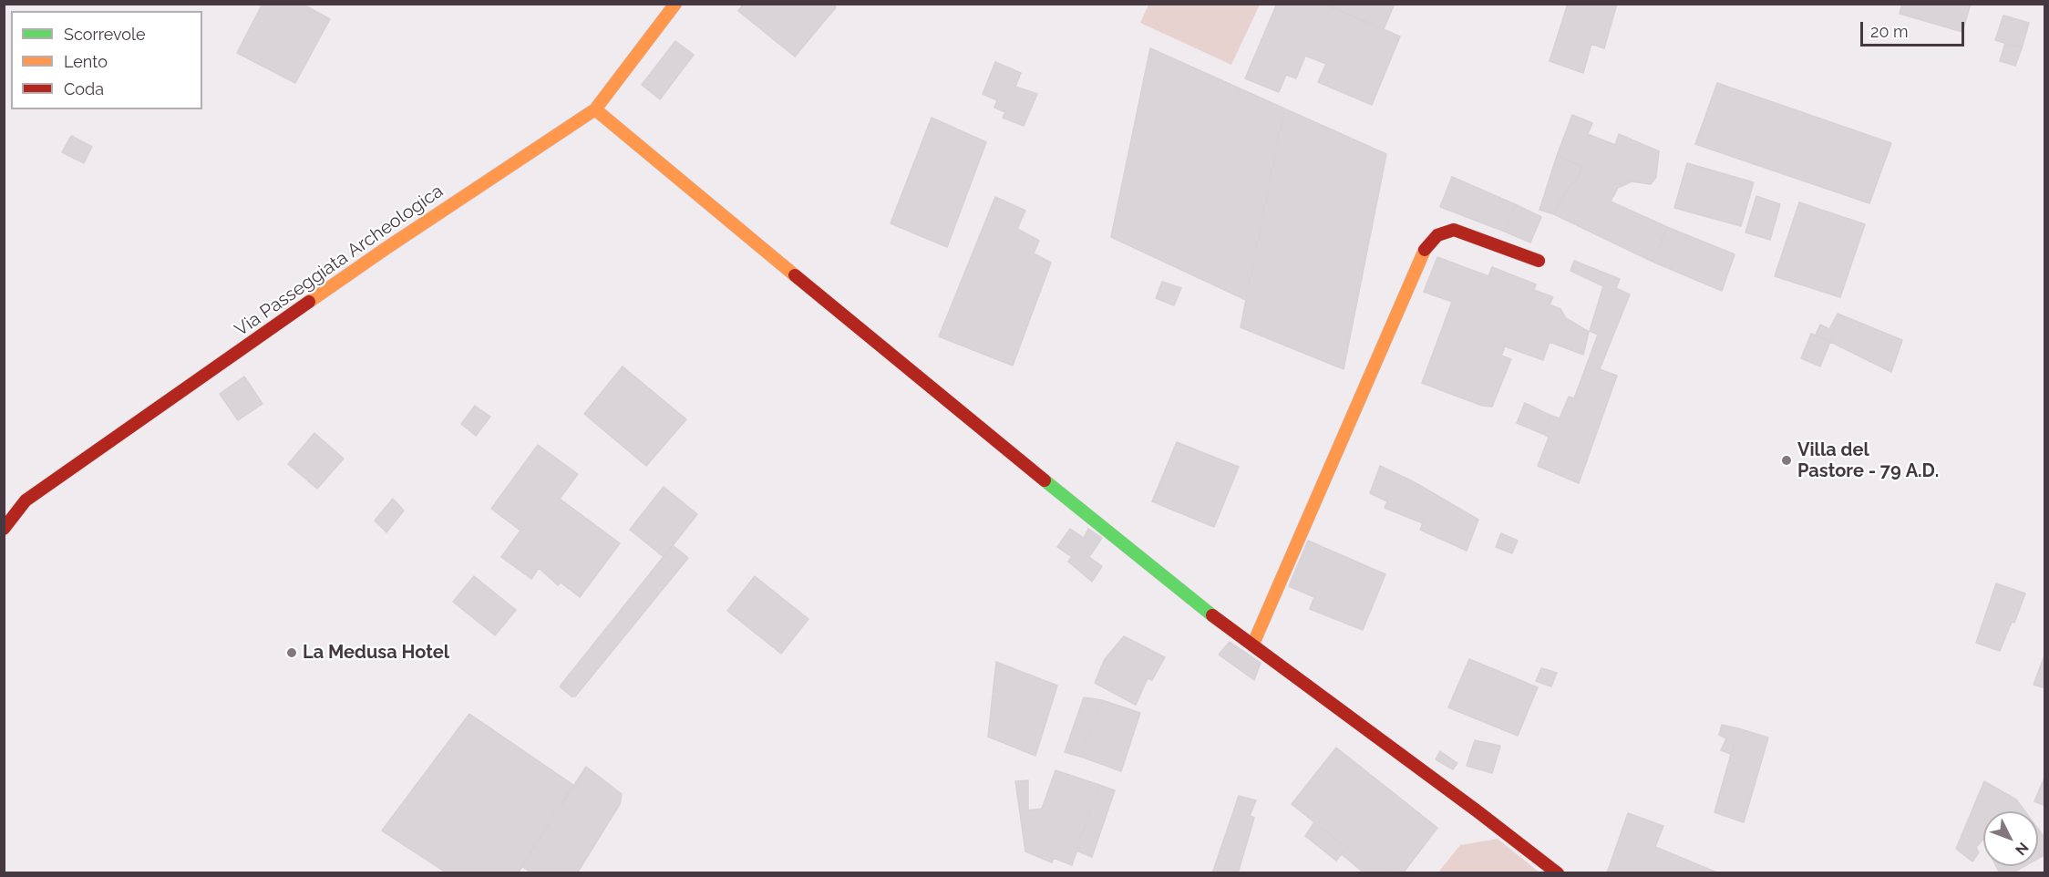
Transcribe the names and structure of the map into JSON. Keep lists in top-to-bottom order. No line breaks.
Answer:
{"streets":{"street":["Via Passeggiata Archeologica"]},"places":["Villa del Pastore - 79 A.D.","La Medusa Hotel"],"legend":["Scorrevole","Lento","Coda"],"scale_bar":"20 m","north":"bottom right"}
